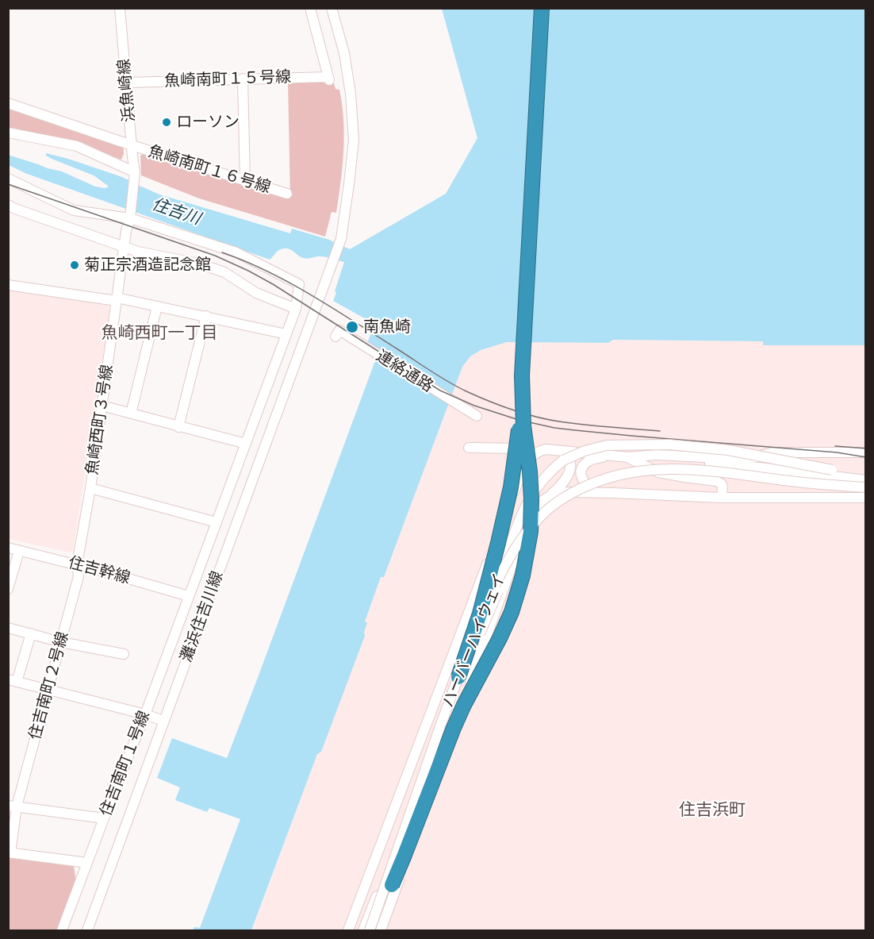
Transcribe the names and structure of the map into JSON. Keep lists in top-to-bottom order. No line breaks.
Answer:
{"streets":{"street":["魚崎南町１５号線","浜魚崎線","魚崎南町１６号線","連絡通路","魚崎西町３号線","住吉幹線","灘浜住吉川線","ハーバーハイウェイ","住吉南町２号線","住吉南町１号線"]},"crossings":[["魚崎南町１５号線","浜魚崎線"],["浜魚崎線","魚崎南町１６号線"],["浜魚崎線","魚崎西町３号線"],["浜魚崎線","住吉南町１号線"],["魚崎西町３号線","住吉幹線"],["魚崎西町３号線","住吉南町２号線"],["魚崎西町３号線","住吉南町１号線"],["住吉幹線","住吉南町２号線"],["住吉幹線","住吉南町１号線"]],"districts":["魚崎西町一丁目","住吉浜町"],"water":["住吉川"],"places":["ローソン","菊正宗酒造記念館","南魚崎"]}
